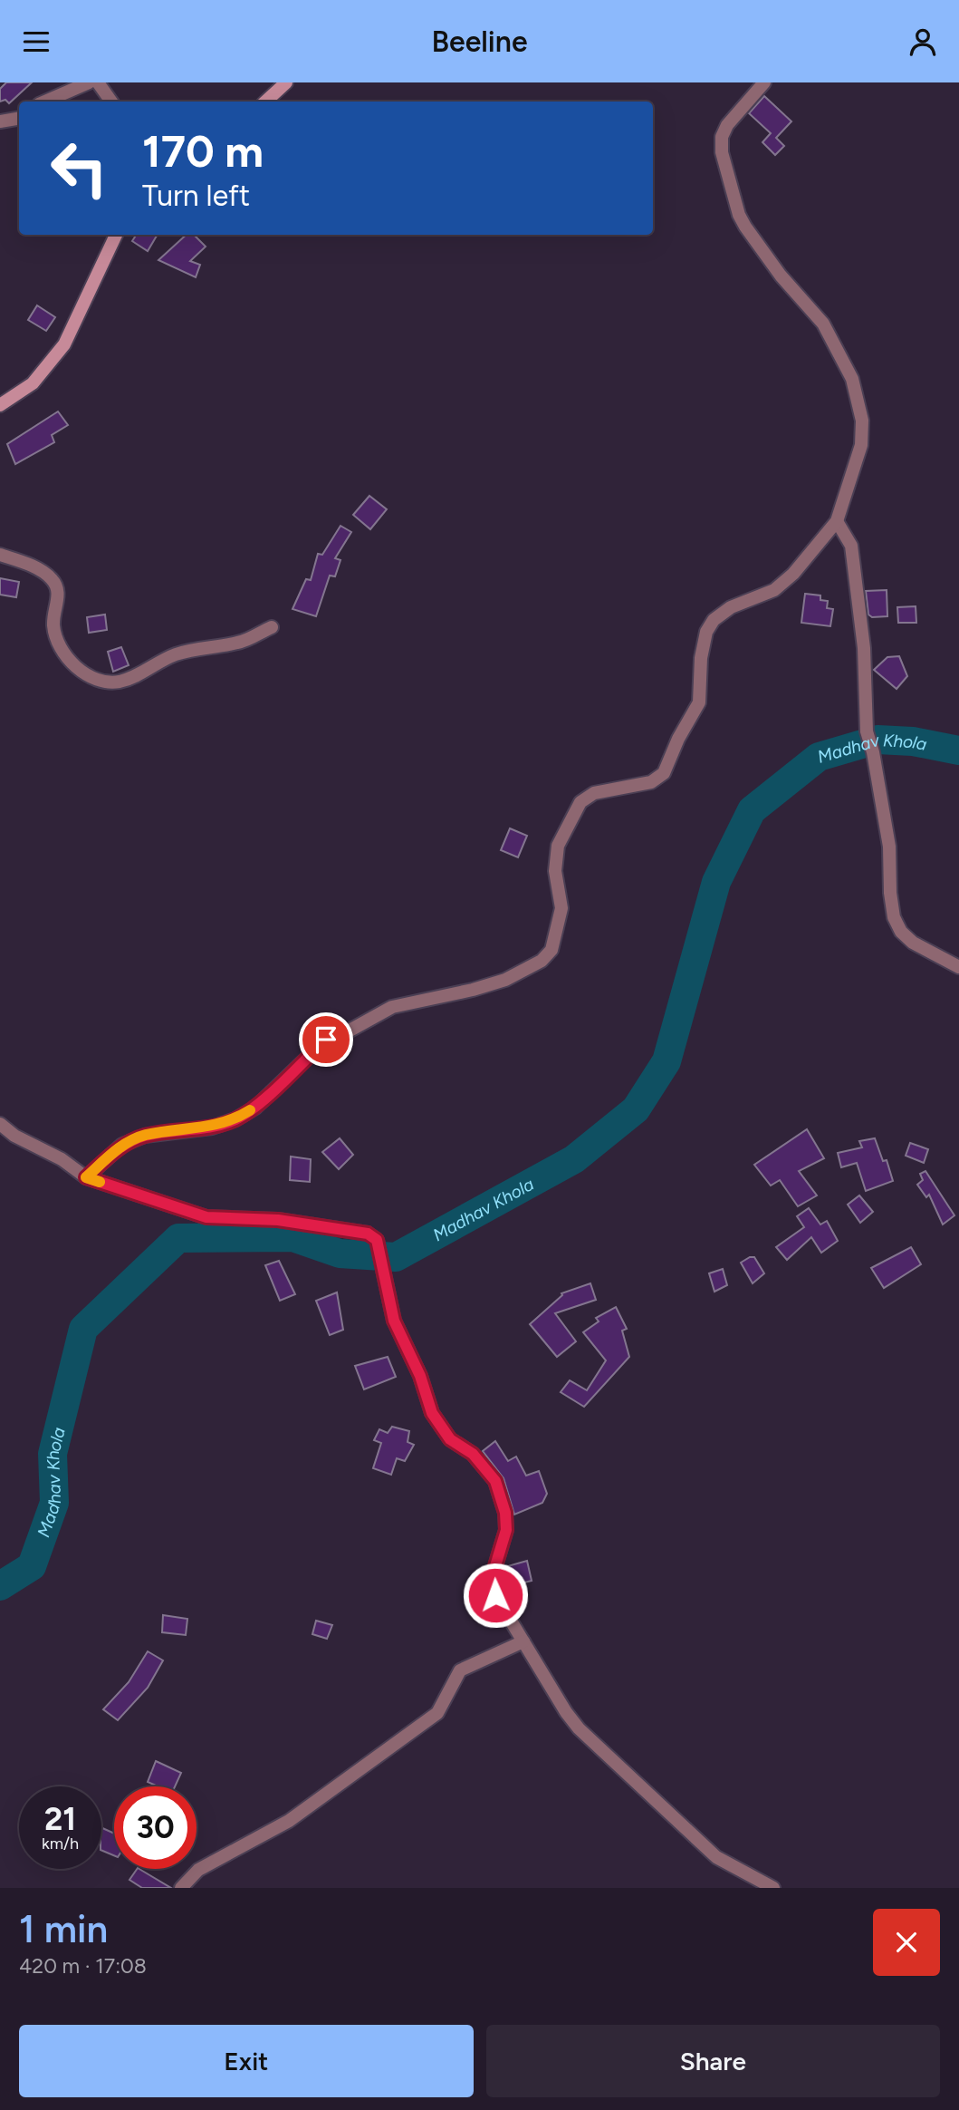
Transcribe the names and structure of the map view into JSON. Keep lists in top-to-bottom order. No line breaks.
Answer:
{"water":["Madhav Khola"],"page":{"header":"Beeline","turn":["170 m","Turn left"],"speed":"21 km/h","limit":"30","heading":["1 min","420 m · 17:08"],"buttons":["Exit","Share"]}}
